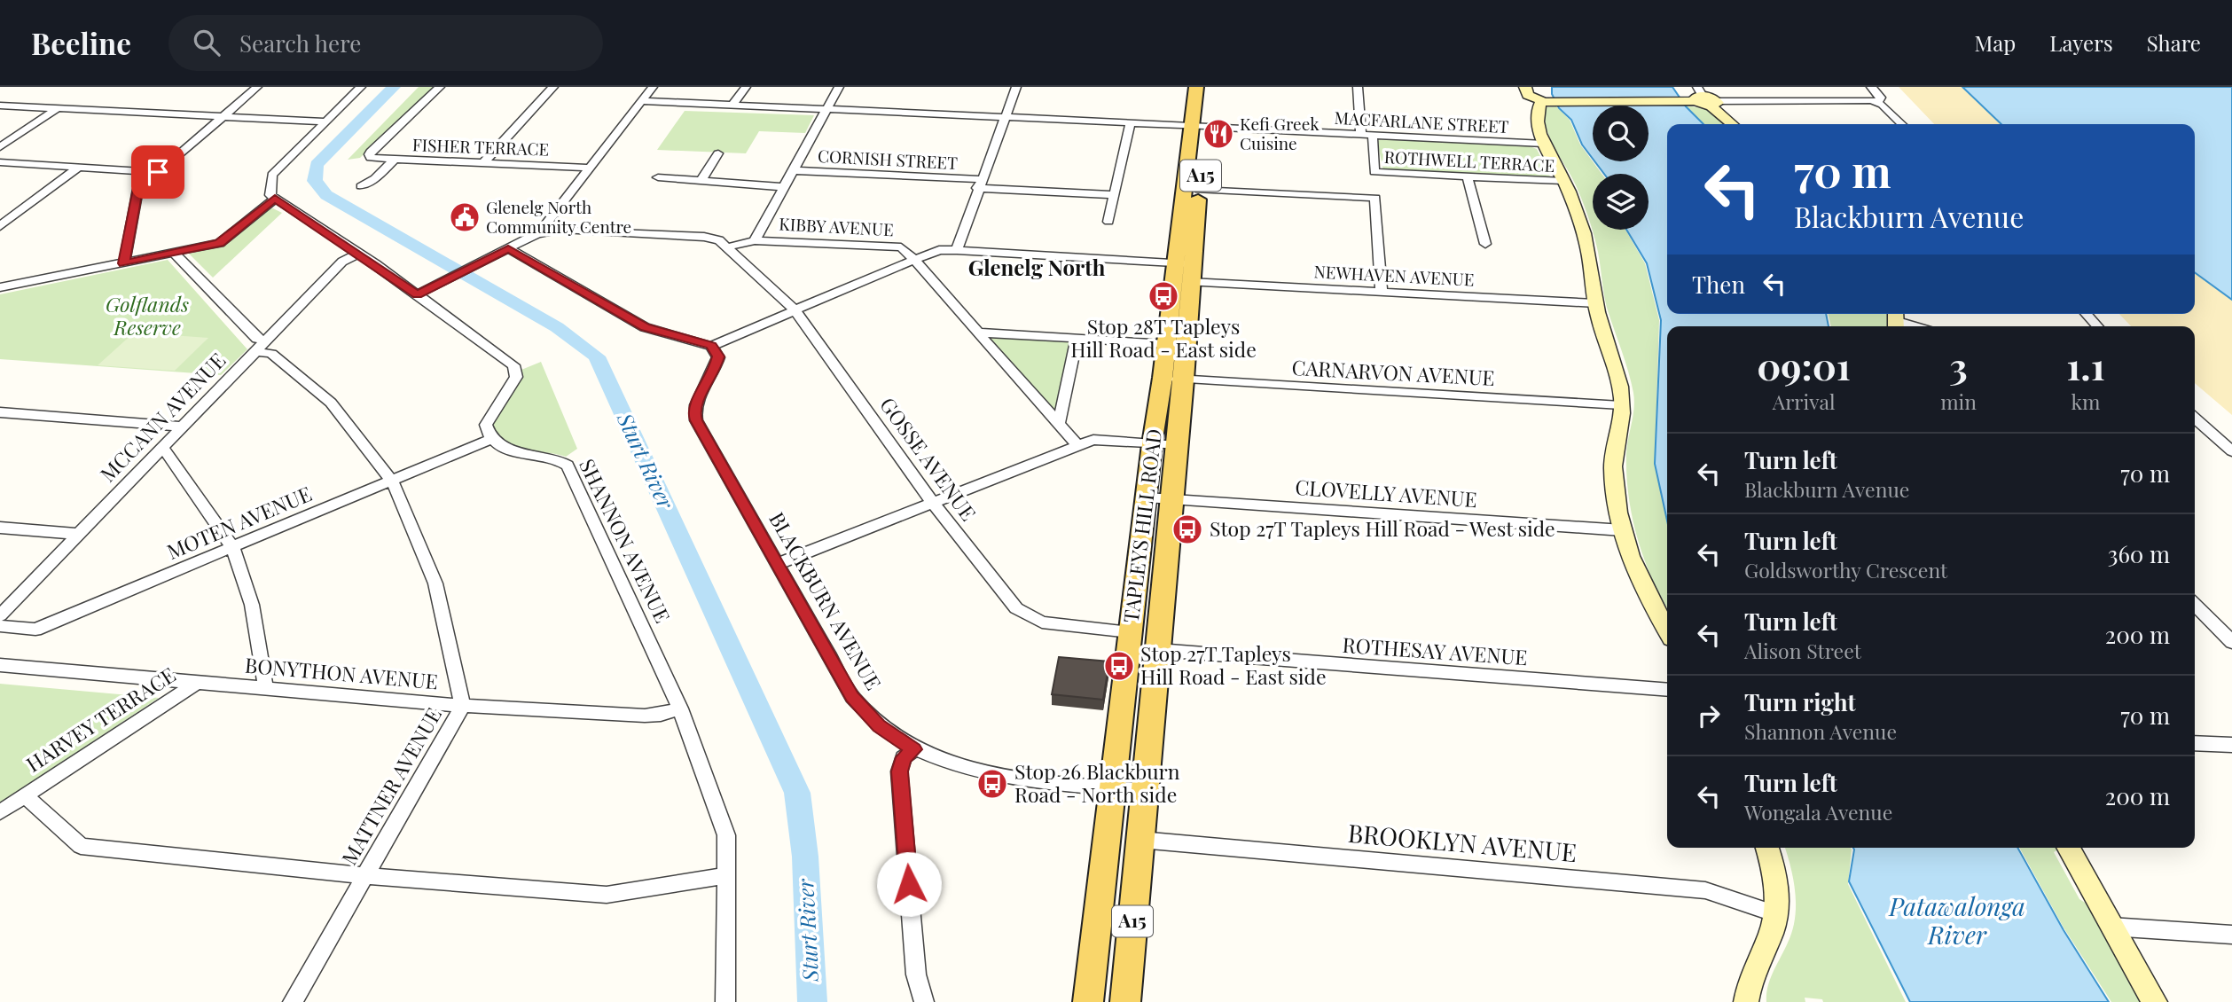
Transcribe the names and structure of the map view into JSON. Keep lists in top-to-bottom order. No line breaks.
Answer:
{"streets":{"main road":["A15","TAPLEYS HILL ROAD"],"street":["MACFARLANE STREET","FISHER TERRACE","CORNISH STREET","ROTHWELL TERRACE","KIBBY AVENUE","NEWHAVEN AVENUE","CARNARVON AVENUE","MCCANN AVENUE","GOSSE AVENUE","CLOVELLY AVENUE","MOTEN AVENUE","SHANNON AVENUE","BLACKBURN AVENUE","ROTHESAY AVENUE","BONYTHON AVENUE","HARVEY TERRACE","MATTNER AVENUE","BROOKLYN AVENUE"]},"crossings":[["MACFARLANE STREET","ROTHWELL TERRACE"],["KIBBY AVENUE","NEWHAVEN AVENUE"],["KIBBY AVENUE","GOSSE AVENUE"],["KIBBY AVENUE","TAPLEYS HILL ROAD"],["NEWHAVEN AVENUE","TAPLEYS HILL ROAD"],["CARNARVON AVENUE","TAPLEYS HILL ROAD"],["MCCANN AVENUE","MATTNER AVENUE"],["GOSSE AVENUE","TAPLEYS HILL ROAD"],["CLOVELLY AVENUE","TAPLEYS HILL ROAD"],["MOTEN AVENUE","SHANNON AVENUE"],["MOTEN AVENUE","MATTNER AVENUE"],["TAPLEYS HILL ROAD","BLACKBURN AVENUE"],["TAPLEYS HILL ROAD","ROTHESAY AVENUE"],["TAPLEYS HILL ROAD","BROOKLYN AVENUE"],["SHANNON AVENUE","BONYTHON AVENUE"],["BONYTHON AVENUE","HARVEY TERRACE"],["BONYTHON AVENUE","MATTNER AVENUE"]],"districts":["Glenelg North"],"water":["Sturt River","Patawalonga River"],"parks":["Golflands Reserve"],"places":{"restaurant":["Kefi Greek Cuisine"],"public building":["Glenelg North Community Centre"],"bus stop":["Stop 28T Tapleys Hill Road - East side","Stop 27T Tapleys Hill Road - West side","Stop 27T Tapleys Hill Road - East side","Stop 26 Blackburn Road - North side"]},"page":{"header":"Beeline","search":"Search here","nav":["Map","Layers","Share"],"turn":["70 m","Blackburn Avenue"],"then":"Then","eta":["09:01","Arrival","3","min","1.1","km"],"list":[{"name":"Turn left","note":"Blackburn Avenue","value":"70 m"},{"name":"Turn left","note":"Goldsworthy Crescent","value":"360 m"},{"name":"Turn left","note":"Alison Street","value":"200 m"},{"name":"Turn right","note":"Shannon Avenue","value":"70 m"},{"name":"Turn left","note":"Wongala Avenue","value":"200 m"}]}}
